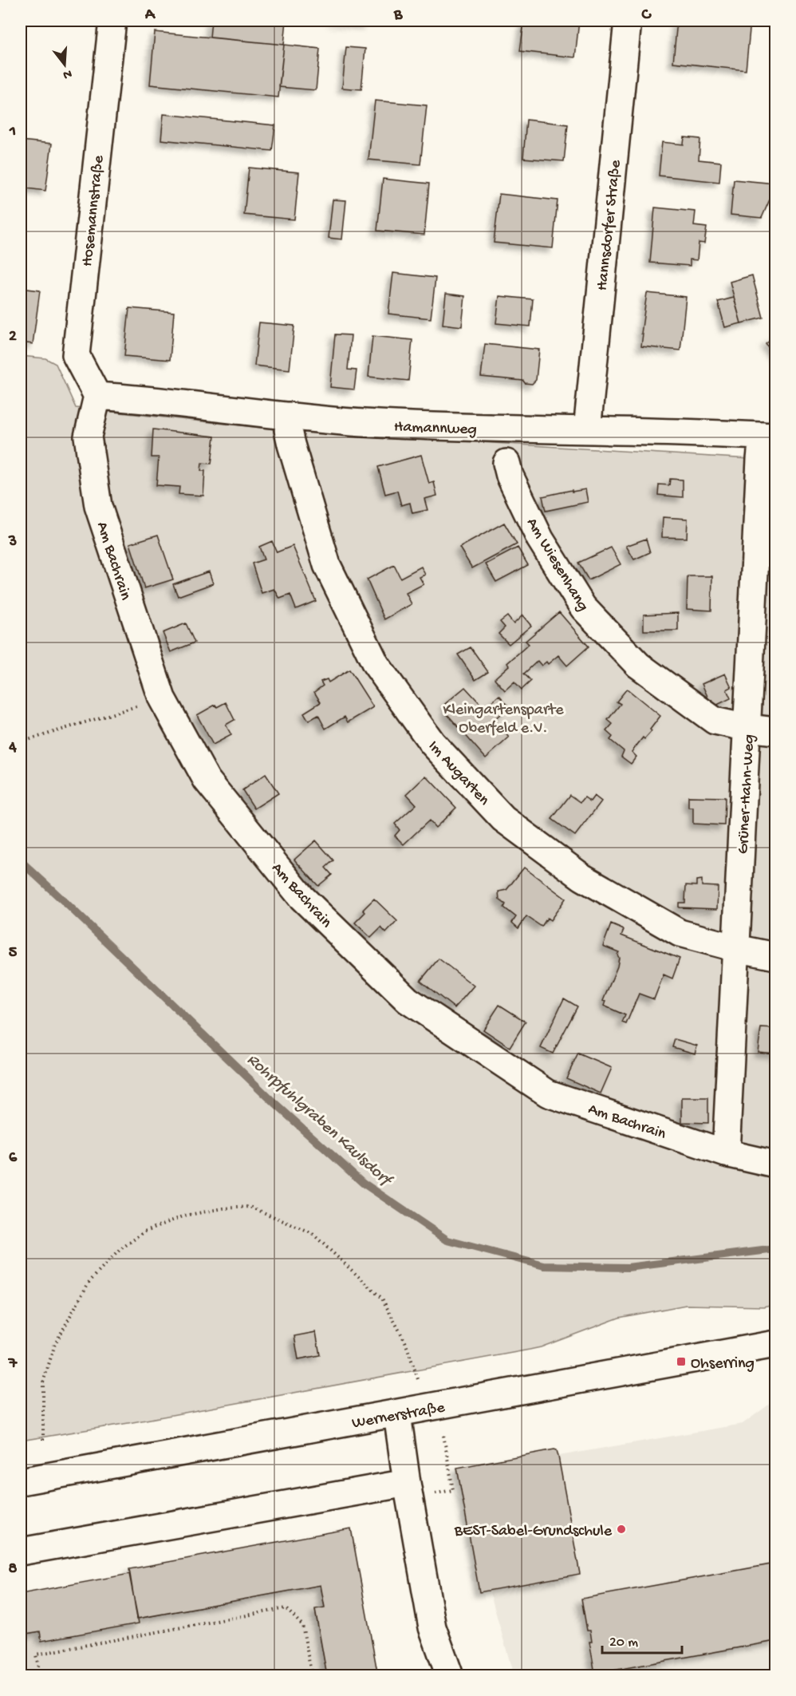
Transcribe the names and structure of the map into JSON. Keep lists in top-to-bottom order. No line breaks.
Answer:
{"streets":{"street":["Hosemannstraße","Hannsdorfer Straße","Hamannweg","Am Bachrain","Am Wiesenhang","Im Augarten","Grüner-Hahn-Weg","Wernerstraße"]},"crossings":[["Hosemannstraße","Hamannweg"],["Hosemannstraße","Am Bachrain"],["Hannsdorfer Straße","Hamannweg"],["Hamannweg","Am Bachrain"],["Hamannweg","Im Augarten"],["Hamannweg","Grüner-Hahn-Weg"],["Am Bachrain","Grüner-Hahn-Weg"],["Am Wiesenhang","Grüner-Hahn-Weg"],["Im Augarten","Grüner-Hahn-Weg"]],"water":["Rohrpfuhlgraben Kaulsdorf"],"parks":["Kleingartensparte Oberfeld e.V."],"places":{"transit":["Ohserring"],"other":["BEST-Sabel-Grundschule"]},"scale_bar":"20 m","north":"bottom","grid":{"columns":["A","B","C"],"rows":["1","2","3","4","5","6","7","8"]}}
